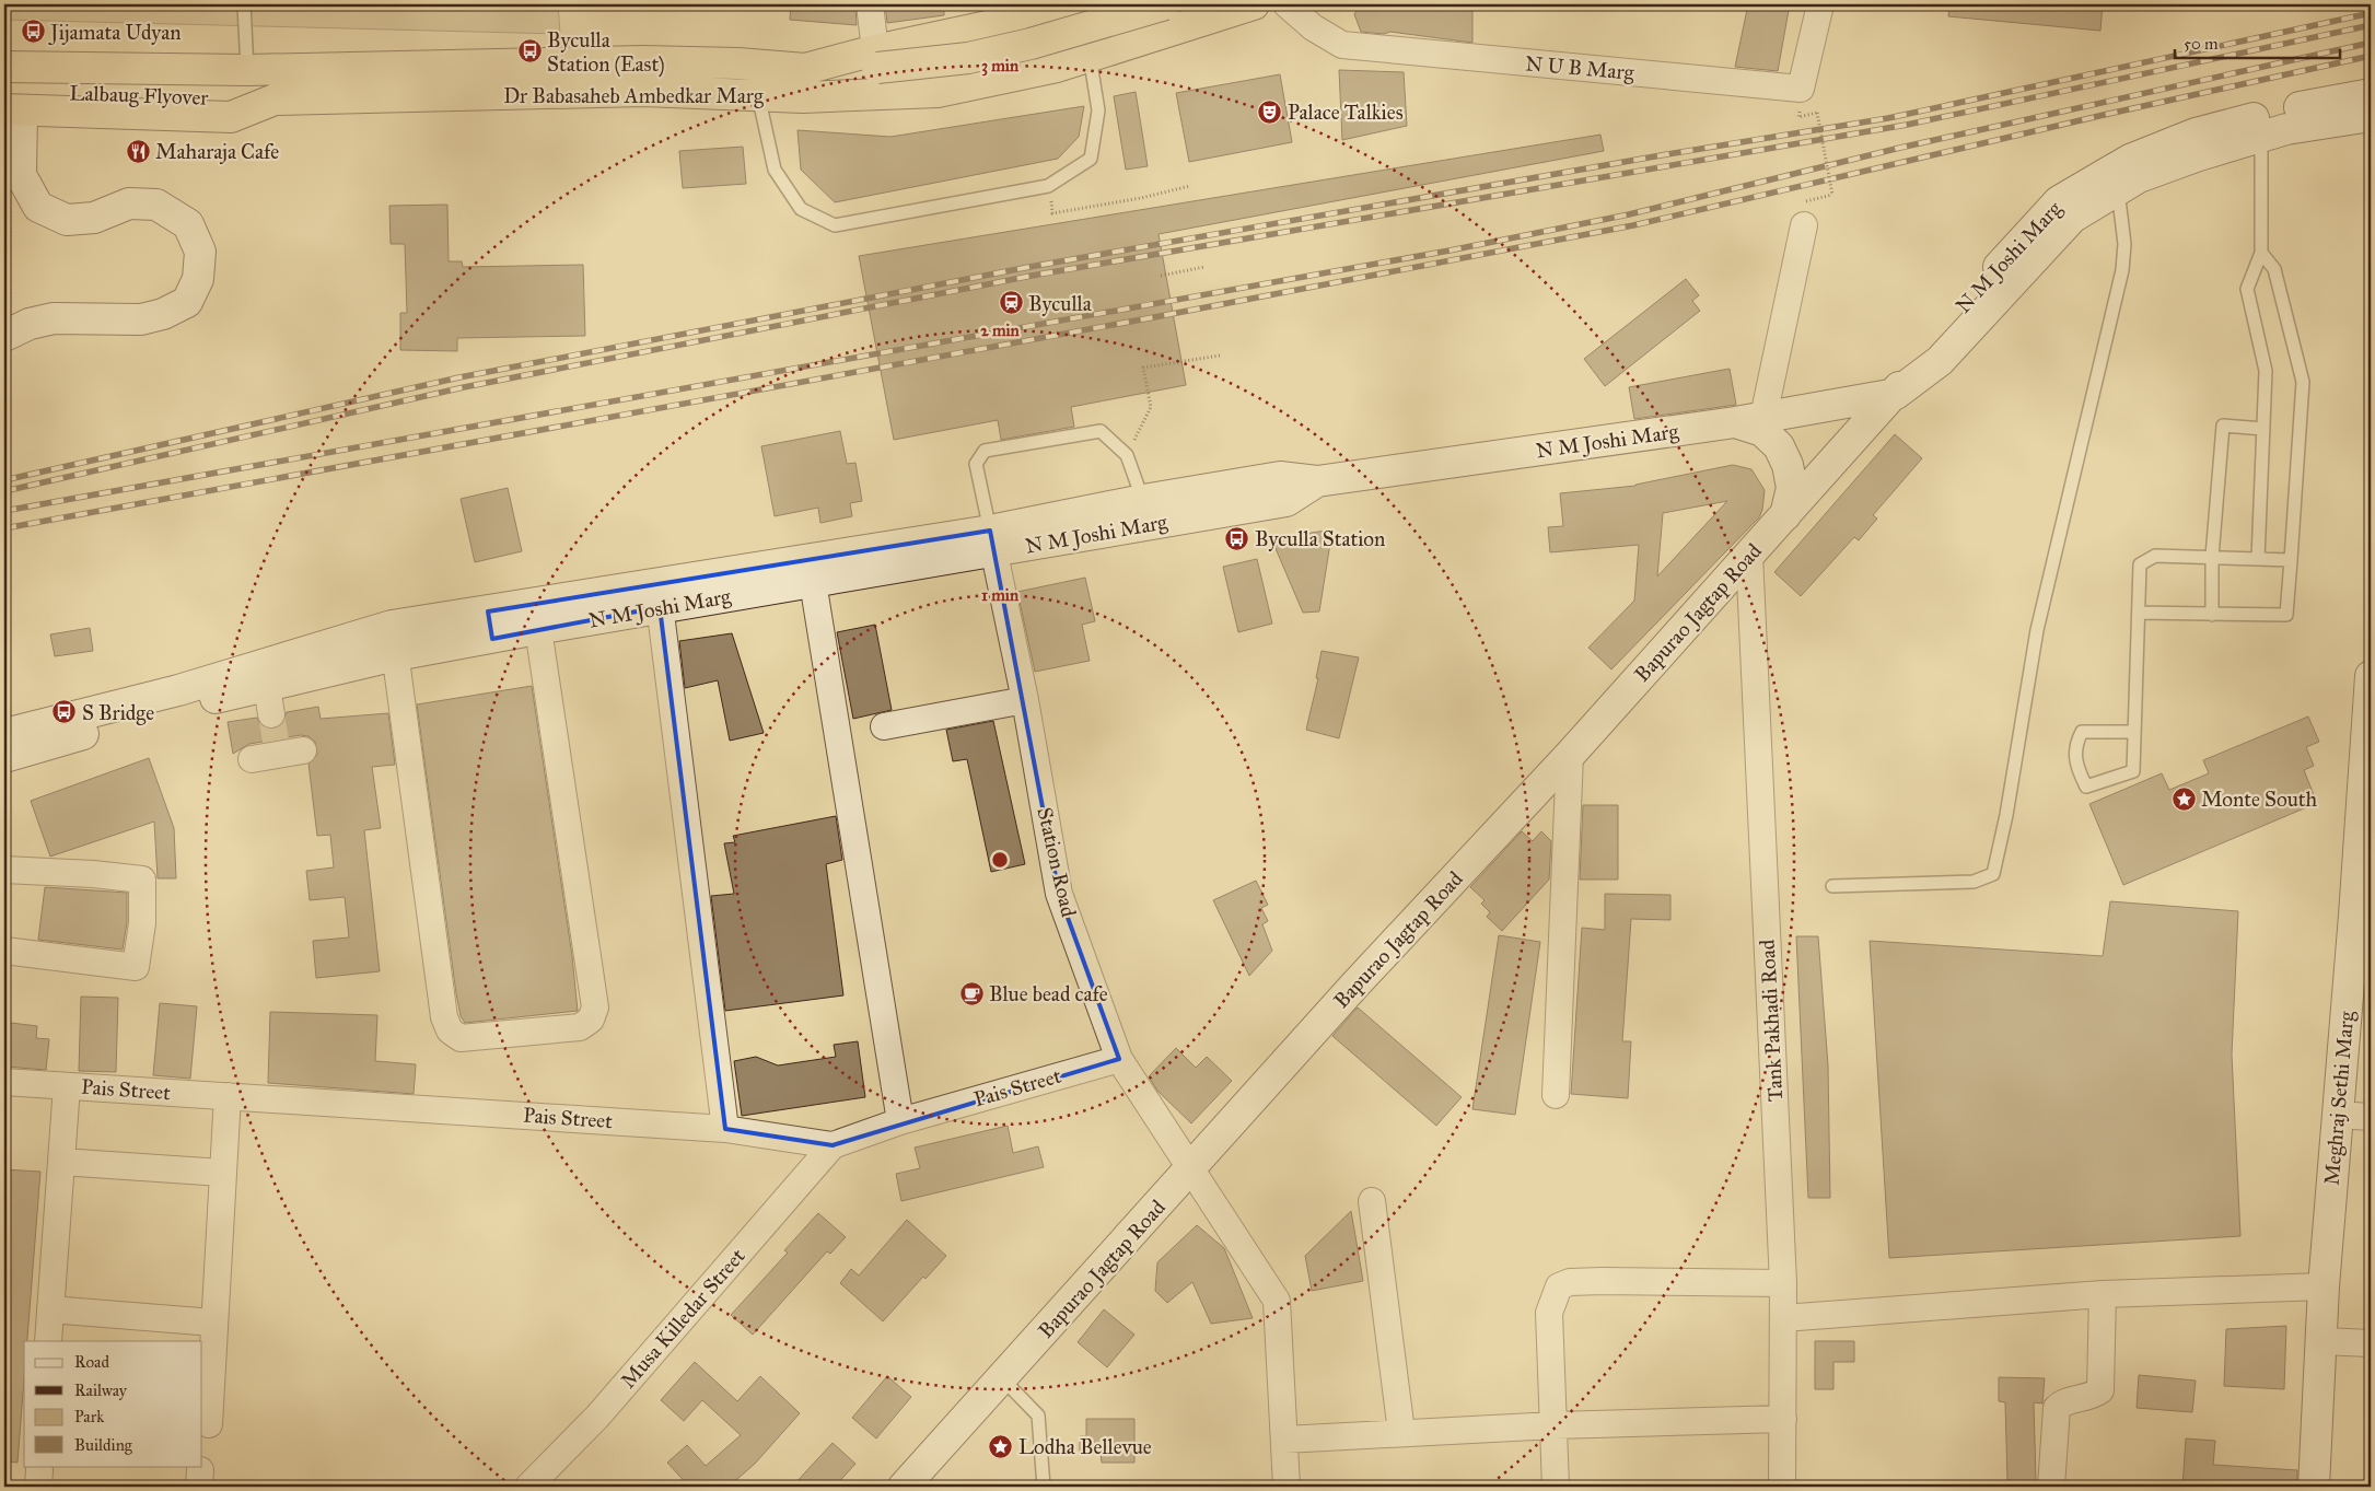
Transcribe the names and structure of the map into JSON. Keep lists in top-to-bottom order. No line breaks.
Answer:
{"streets":{"highway":["Lalbaug Flyover","Dr Babasaheb Ambedkar Marg"],"main road":["N M Joshi Marg","Bapurao Jagtap Road","Meghraj Sethi Marg"],"street":["N U B Marg","Station Road","Tank Pakhadi Road","Pais Street","Musa Killedar Street"]},"crossings":[["Lalbaug Flyover","Dr Babasaheb Ambedkar Marg"],["N M Joshi Marg","Bapurao Jagtap Road"],["N M Joshi Marg","Station Road"],["Bapurao Jagtap Road","Station Road"],["Bapurao Jagtap Road","Tank Pakhadi Road"],["Station Road","Pais Street"],["Pais Street","Musa Killedar Street"]],"places":{"bus stop":["Jijamata Udyan","Byculla Station (East)","Byculla Station","S Bridge"],"theatre":["Palace Talkies"],"restaurant":["Maharaja Cafe"],"station":["Byculla"],"place":["Monte South","Lodha Bellevue"],"cafe":["Blue bead cafe"]},"legend":["Road","Railway","Park","Building"],"scale_bar":"50 m","rings":["3 min","2 min","1 min"]}
